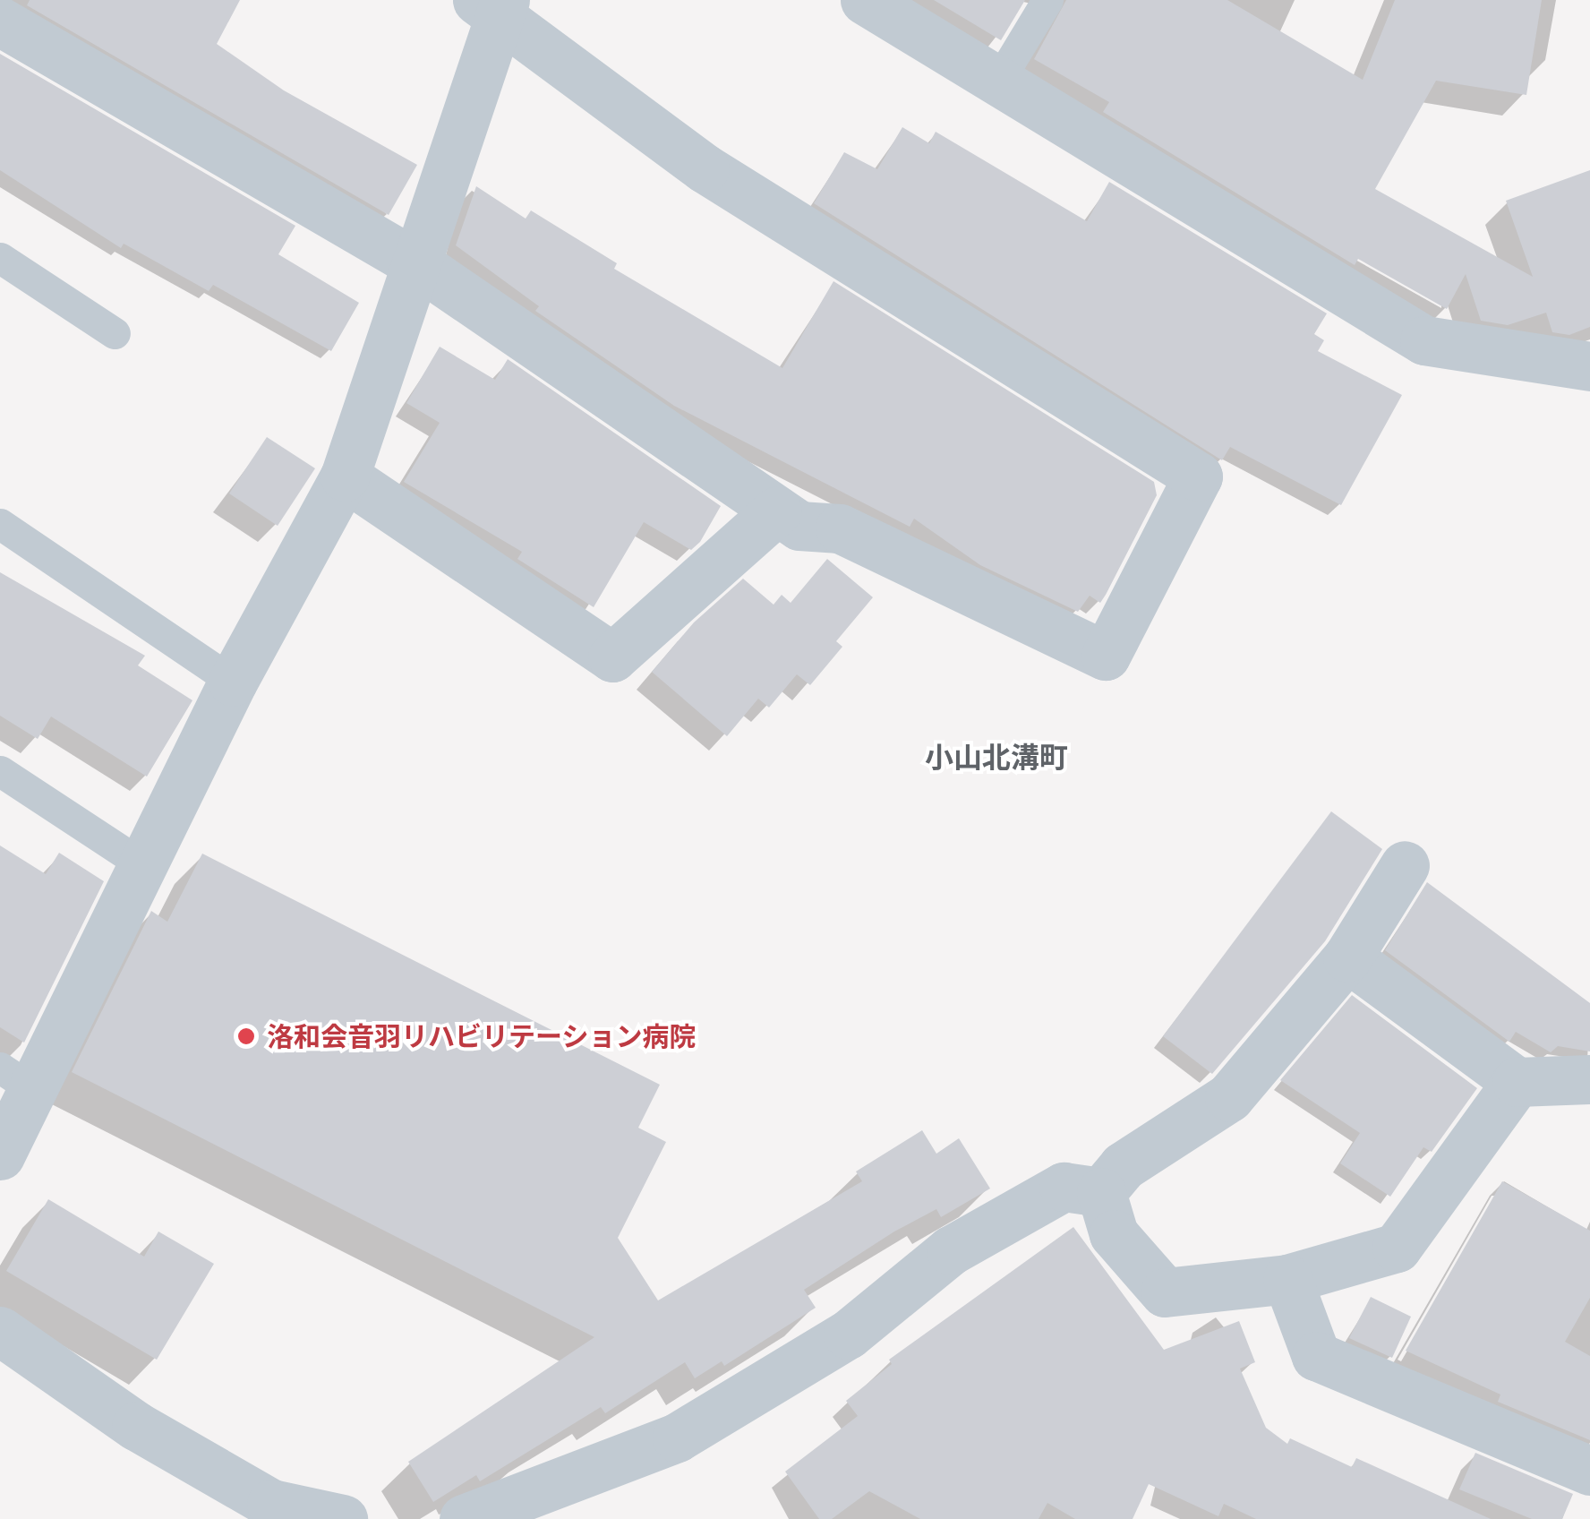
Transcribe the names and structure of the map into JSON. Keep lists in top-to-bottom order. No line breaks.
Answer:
{"districts":["小山北溝町"],"places":["洛和会音羽リハビリテーション病院"]}
